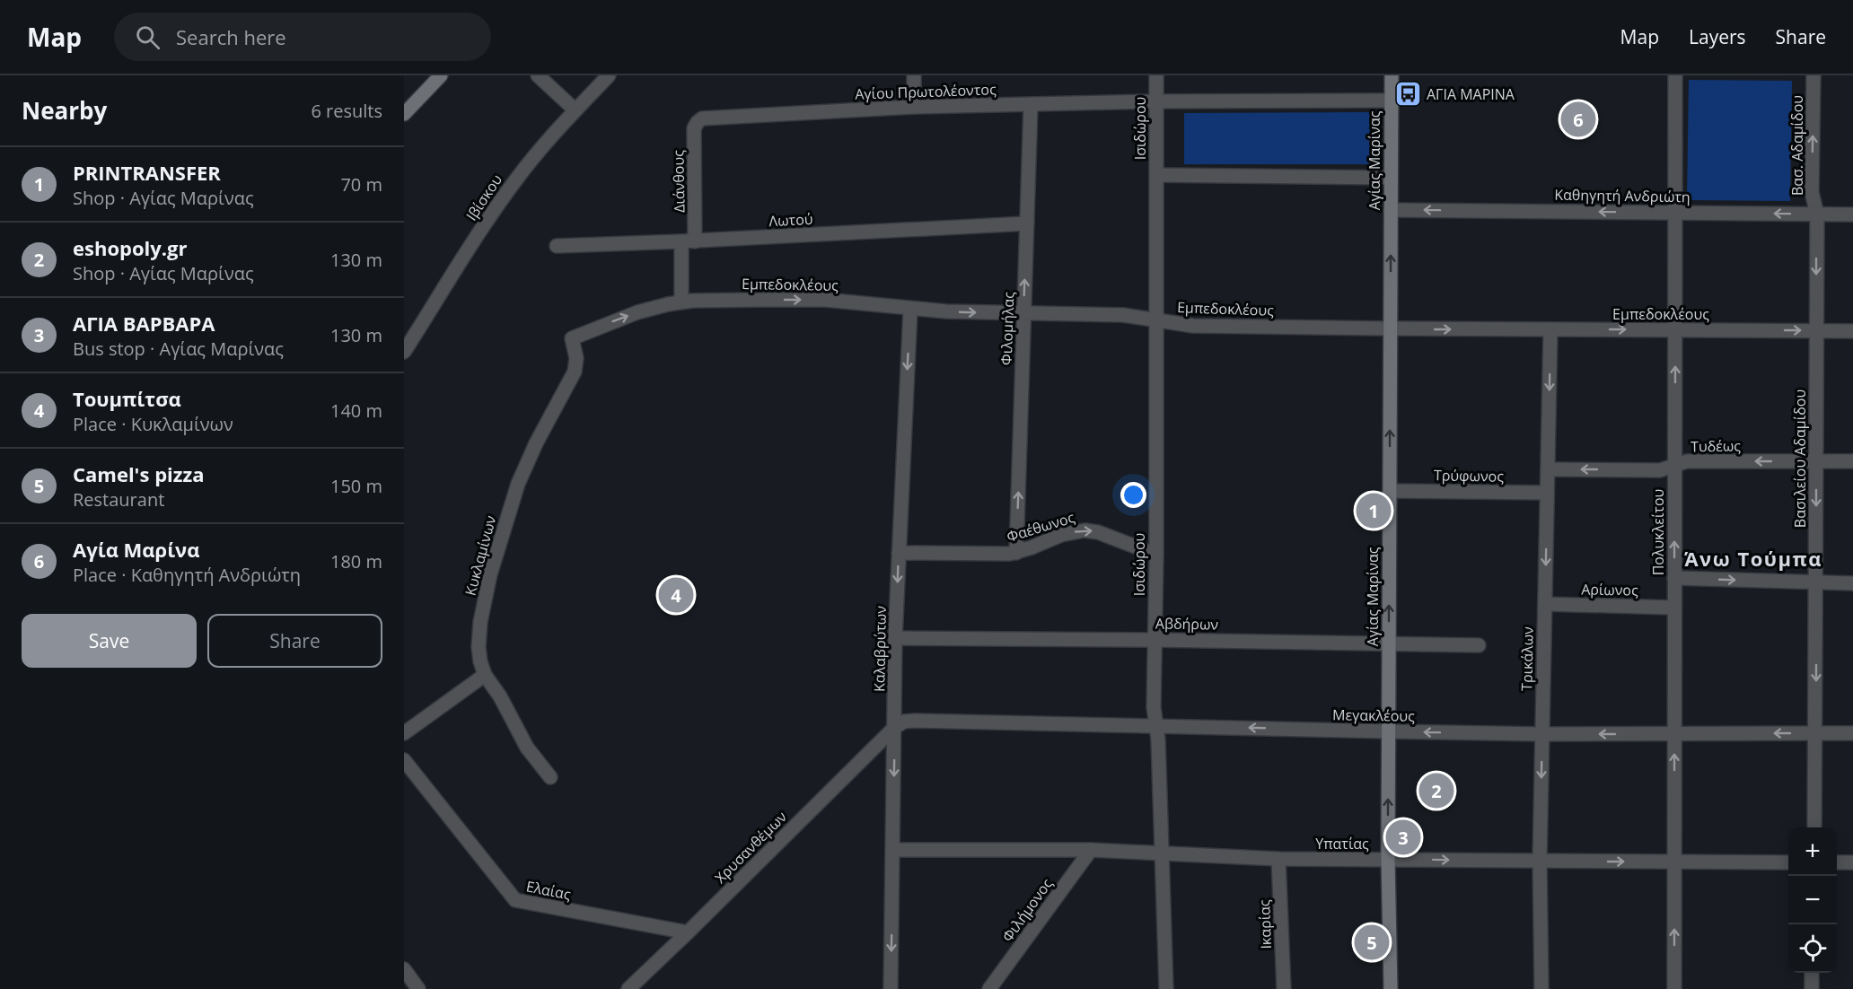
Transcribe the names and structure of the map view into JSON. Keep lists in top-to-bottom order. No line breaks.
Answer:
{"streets":{"street":["Αγίου Πρωτολέοντος","Ισιδώρου","Βασ. Αδαμίδου","Αγίας Μαρίνας","Διάνθους","Καθηγητή Ανδριώτη","Ιβίσκου","Λωτού","Εμπεδοκλέους","Φιλομήλας","Τυδέως","Βασιλείου Αδαμίδου","Τρύφωνος","Φαέθωνος","Πολυκλείτου","Κυκλαμίνων","Αρίωνος","Αβδήρων","Καλαβρύτων","Τρικάλων","Μεγακλέους","Υπατίας","Χρυσανθέμων","Ελαίας","Φιλήμονος","Ικαρίας"]},"crossings":[["Αγίου Πρωτολέοντος","Ισιδώρου"],["Αγίου Πρωτολέοντος","Αγίας Μαρίνας"],["Αγίου Πρωτολέοντος","Διάνθους"],["Αγίου Πρωτολέοντος","Φιλομήλας"],["Ισιδώρου","Εμπεδοκλέους"],["Ισιδώρου","Φαέθωνος"],["Ισιδώρου","Αβδήρων"],["Ισιδώρου","Μεγακλέους"],["Ισιδώρου","Υπατίας"],["Βασ. Αδαμίδου","Καθηγητή Ανδριώτη"],["Βασ. Αδαμίδου","Βασιλείου Αδαμίδου"],["Αγίας Μαρίνας","Καθηγητή Ανδριώτη"],["Αγίας Μαρίνας","Εμπεδοκλέους"],["Αγίας Μαρίνας","Τρύφωνος"],["Αγίας Μαρίνας","Αβδήρων"],["Αγίας Μαρίνας","Μεγακλέους"],["Αγίας Μαρίνας","Υπατίας"],["Διάνθους","Λωτού"],["Διάνθους","Εμπεδοκλέους"],["Καθηγητή Ανδριώτη","Βασιλείου Αδαμίδου"],["Καθηγητή Ανδριώτη","Πολυκλείτου"],["Λωτού","Φιλομήλας"],["Εμπεδοκλέους","Φιλομήλας"],["Εμπεδοκλέους","Βασιλείου Αδαμίδου"],["Εμπεδοκλέους","Πολυκλείτου"],["Εμπεδοκλέους","Κυκλαμίνων"],["Εμπεδοκλέους","Καλαβρύτων"],["Εμπεδοκλέους","Τρικάλων"],["Φιλομήλας","Φαέθωνος"],["Τυδέως","Βασιλείου Αδαμίδου"],["Τυδέως","Πολυκλείτου"],["Τυδέως","Τρικάλων"],["Βασιλείου Αδαμίδου","Μεγακλέους"],["Τρύφωνος","Τρικάλων"],["Φαέθωνος","Καλαβρύτων"],["Πολυκλείτου","Αρίωνος"],["Πολυκλείτου","Μεγακλέους"],["Πολυκλείτου","Υπατίας"],["Αρίωνος","Τρικάλων"],["Αβδήρων","Καλαβρύτων"],["Καλαβρύτων","Μεγακλέους"],["Καλαβρύτων","Υπατίας"],["Καλαβρύτων","Χρυσανθέμων"],["Τρικάλων","Μεγακλέους"],["Τρικάλων","Υπατίας"],["Μεγακλέους","Χρυσανθέμων"],["Υπατίας","Φιλήμονος"],["Υπατίας","Ικαρίας"],["Χρυσανθέμων","Ελαίας"]],"one_way":["Βασ. Αδαμίδου","Αγίας Μαρίνας","Καθηγητή Ανδριώτη","Εμπεδοκλέους","Φιλομήλας","Βασιλείου Αδαμίδου","Φαέθωνος","Πολυκλείτου","Καλαβρύτων","Τρικάλων","Μεγακλέους"],"districts":["Άνω Τούμπα"],"places":{"bus stop":["ΑΓΙΑ ΜΑΡΙΝΑ"]},"page":{"header":"Map","search":"Search here","nav":["Map","Layers","Share"],"heading":["Nearby","6 results"],"pins":["6","1","4","2","3","5"],"list":[{"mark":"1","name":"PRINTRANSFER","note":"Shop · Αγίας Μαρίνας","value":"70 m"},{"mark":"2","name":"eshopoly.gr","note":"Shop · Αγίας Μαρίνας","value":"130 m"},{"mark":"3","name":"ΑΓΙΑ ΒΑΡΒΑΡΑ","note":"Bus stop · Αγίας Μαρίνας","value":"130 m"},{"mark":"4","name":"Τουμπίτσα","note":"Place · Κυκλαμίνων","value":"140 m"},{"mark":"5","name":"Camel's pizza","note":"Restaurant","value":"150 m"},{"mark":"6","name":"Αγία Μαρίνα","note":"Place · Καθηγητή Ανδριώτη","value":"180 m"}],"buttons":["Save","Share"],"map_buttons":["+","−"]}}
